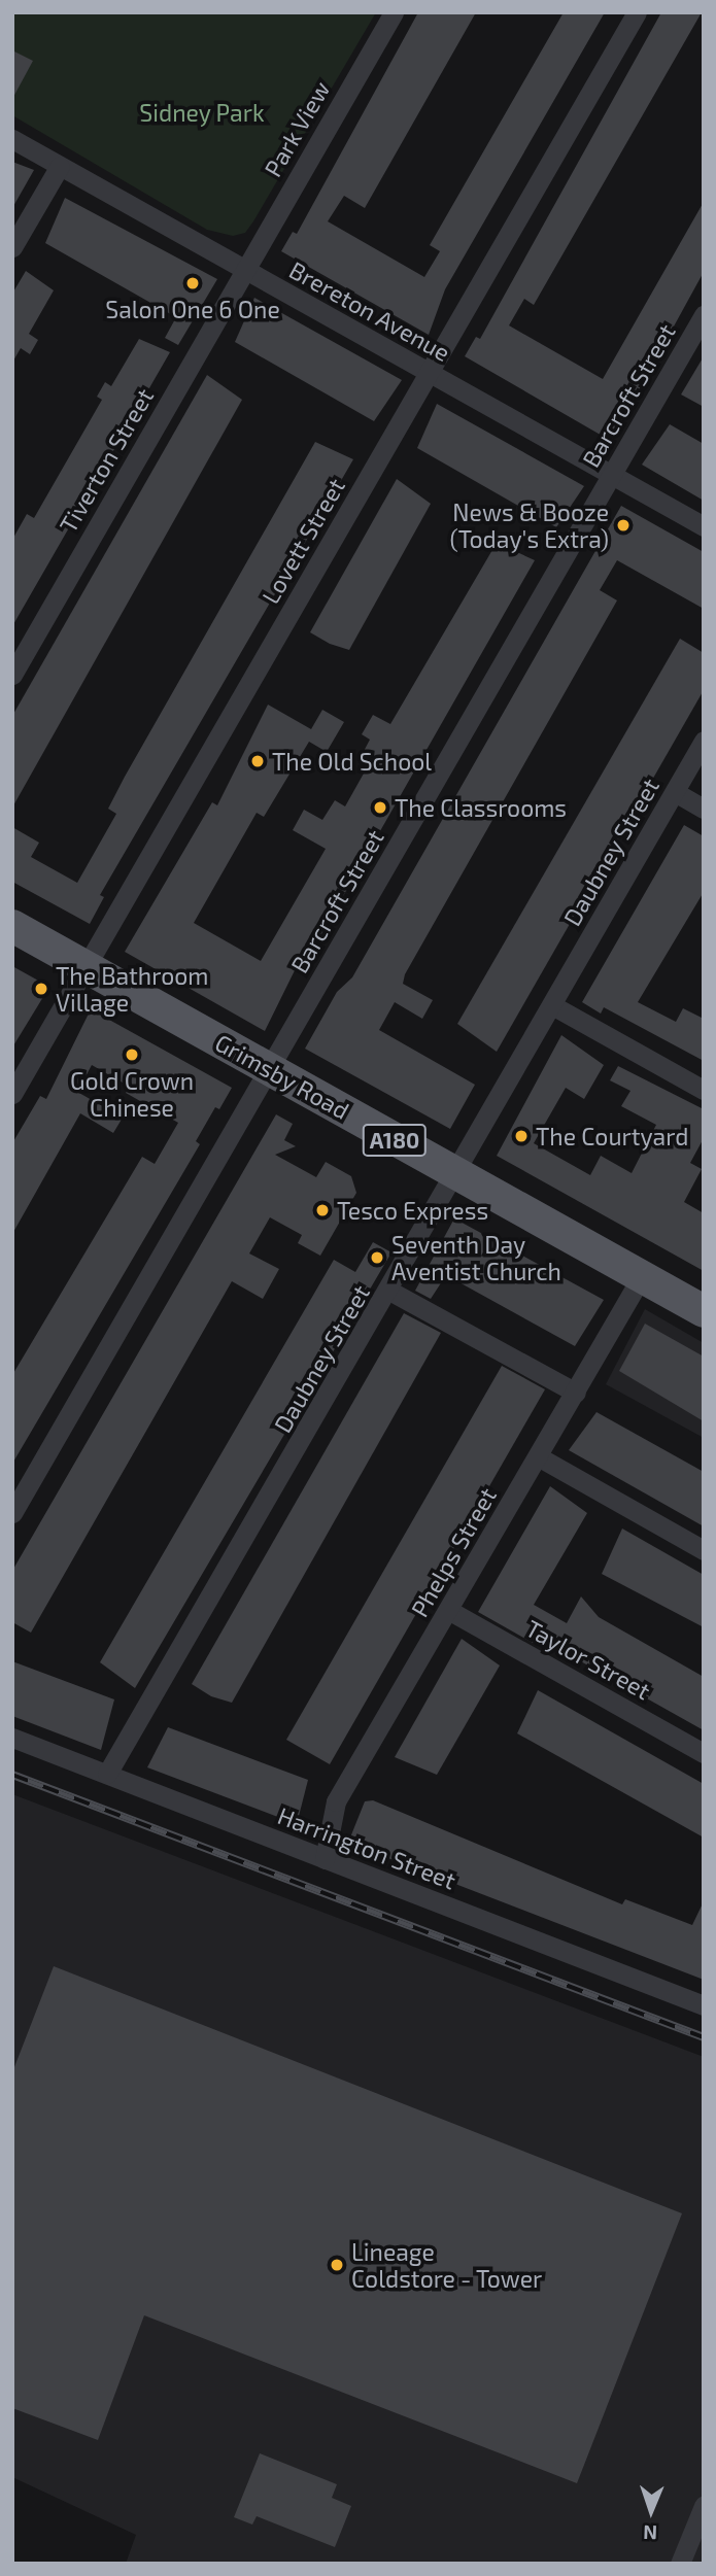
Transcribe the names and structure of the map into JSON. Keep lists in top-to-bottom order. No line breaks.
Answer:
{"streets":{"main road":["Grimsby Road","A180"],"street":["Park View","Brereton Avenue","Barcroft Street","Tiverton Street","Lovett Street","Daubney Street","Phelps Street","Taylor Street","Harrington Street"]},"crossings":[["Park View","Brereton Avenue"],["Park View","Tiverton Street"],["Brereton Avenue","Barcroft Street"],["Brereton Avenue","Tiverton Street"],["Brereton Avenue","Lovett Street"],["Barcroft Street","Grimsby Road"],["Lovett Street","Grimsby Road"],["Daubney Street","Grimsby Road"],["Daubney Street","Harrington Street"],["Grimsby Road","Phelps Street"],["Phelps Street","Taylor Street"],["Phelps Street","Harrington Street"]],"parks":["Sidney Park"],"places":["Salon One 6 One","News & Booze (Today's Extra)","The Old School","The Classrooms","The Bathroom Village","Gold Crown Chinese","The Courtyard","Tesco Express","Seventh Day Aventist Church","Lineage Coldstore - Tower"],"north":"bottom"}
